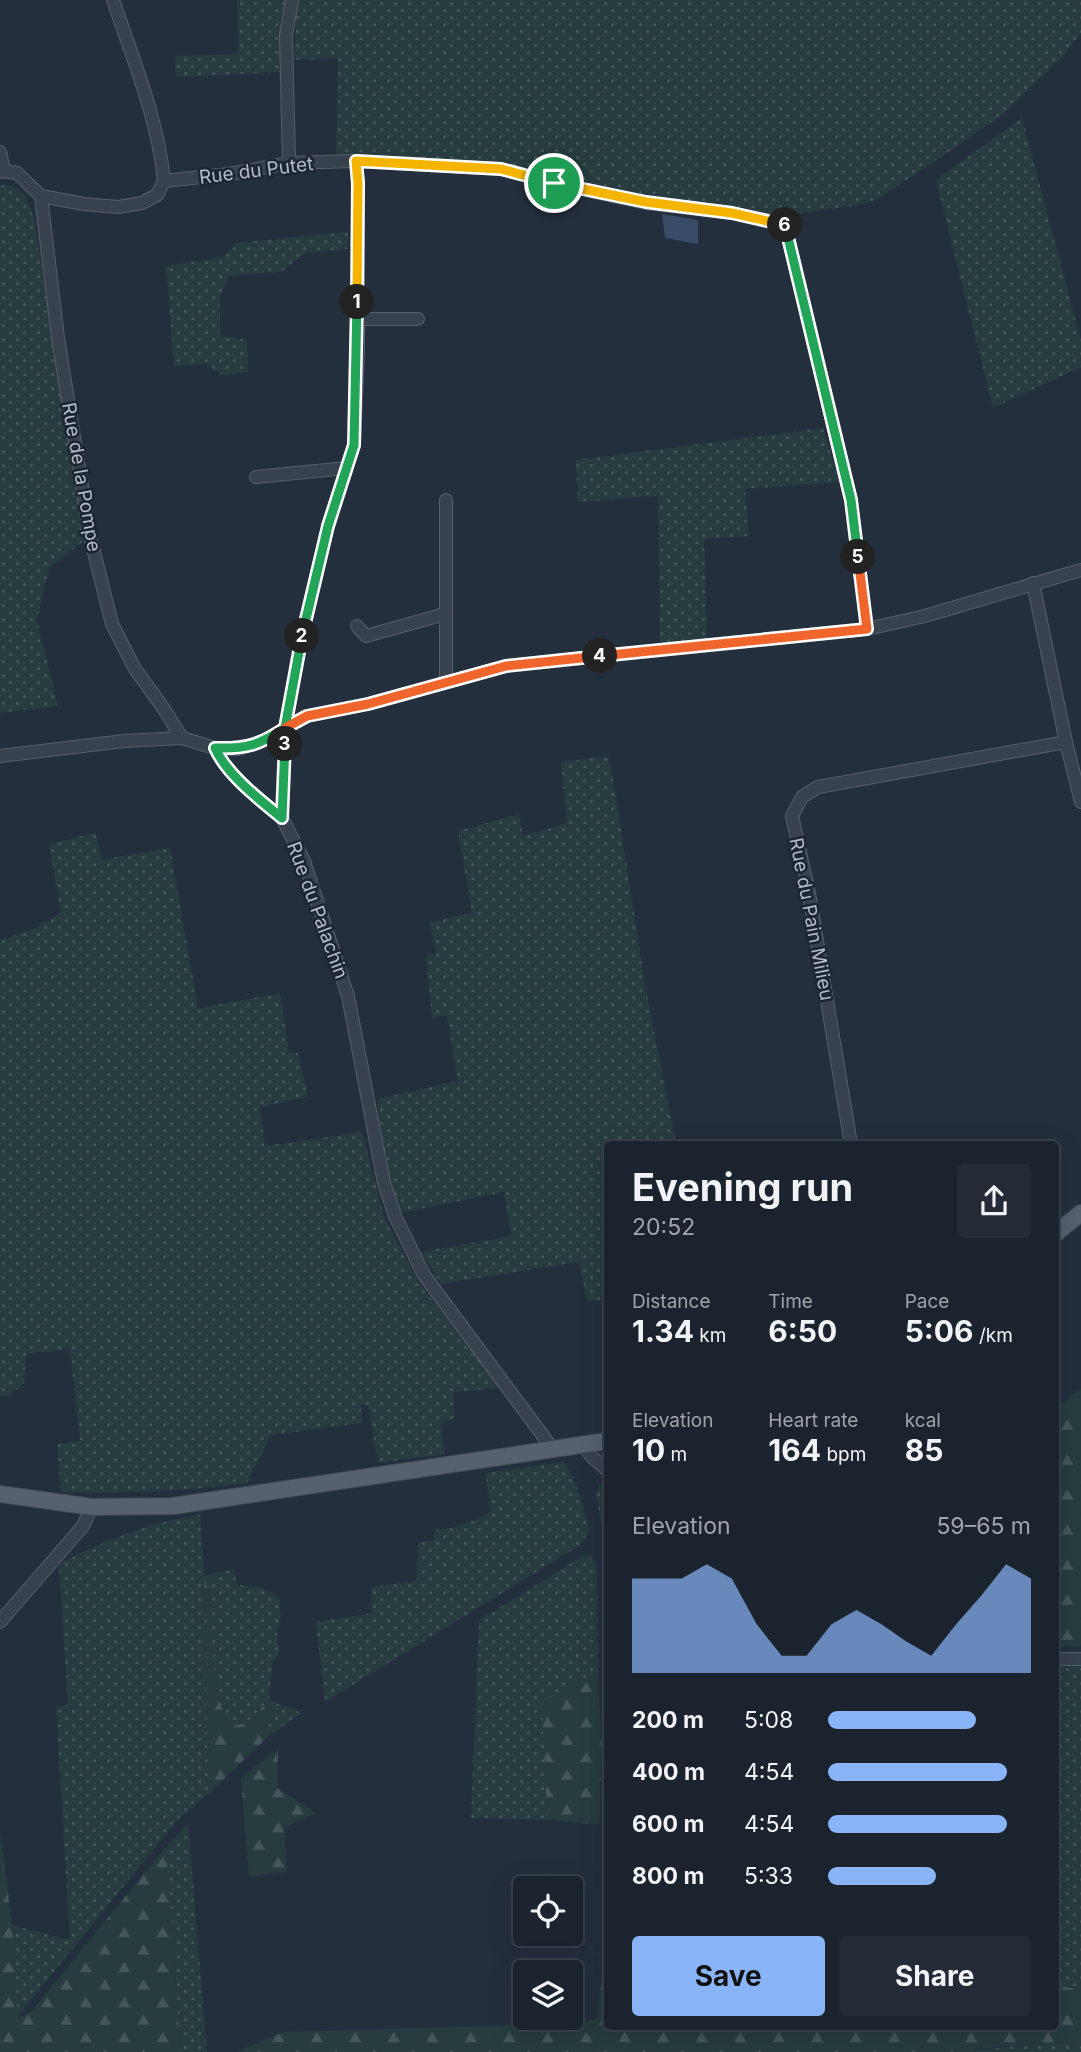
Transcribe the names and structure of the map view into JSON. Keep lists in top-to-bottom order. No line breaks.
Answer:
{"streets":{"street":["Rue du Putet","Rue de la Pompe","Rue du Palachin","Rue du Pain Milieu"]},"crossings":[["Rue du Putet","Rue du Palachin"]],"page":{"pins":["6","1","5","2","4","3"],"heading":["Evening run","20:52"],"stats":[["Distance","1.34 km"],["Time","6:50"],["Pace","5:06 /km"],["Elevation","10 m"],["Heart rate","164 bpm"],["kcal","85"]],"chart":["Elevation","59–65 m"],"list":[{"name":"200 m","note":"5:08"},{"name":"400 m","note":"4:54"},{"name":"600 m","note":"4:54"},{"name":"800 m","note":"5:33"}],"buttons":["Save","Share"]}}
